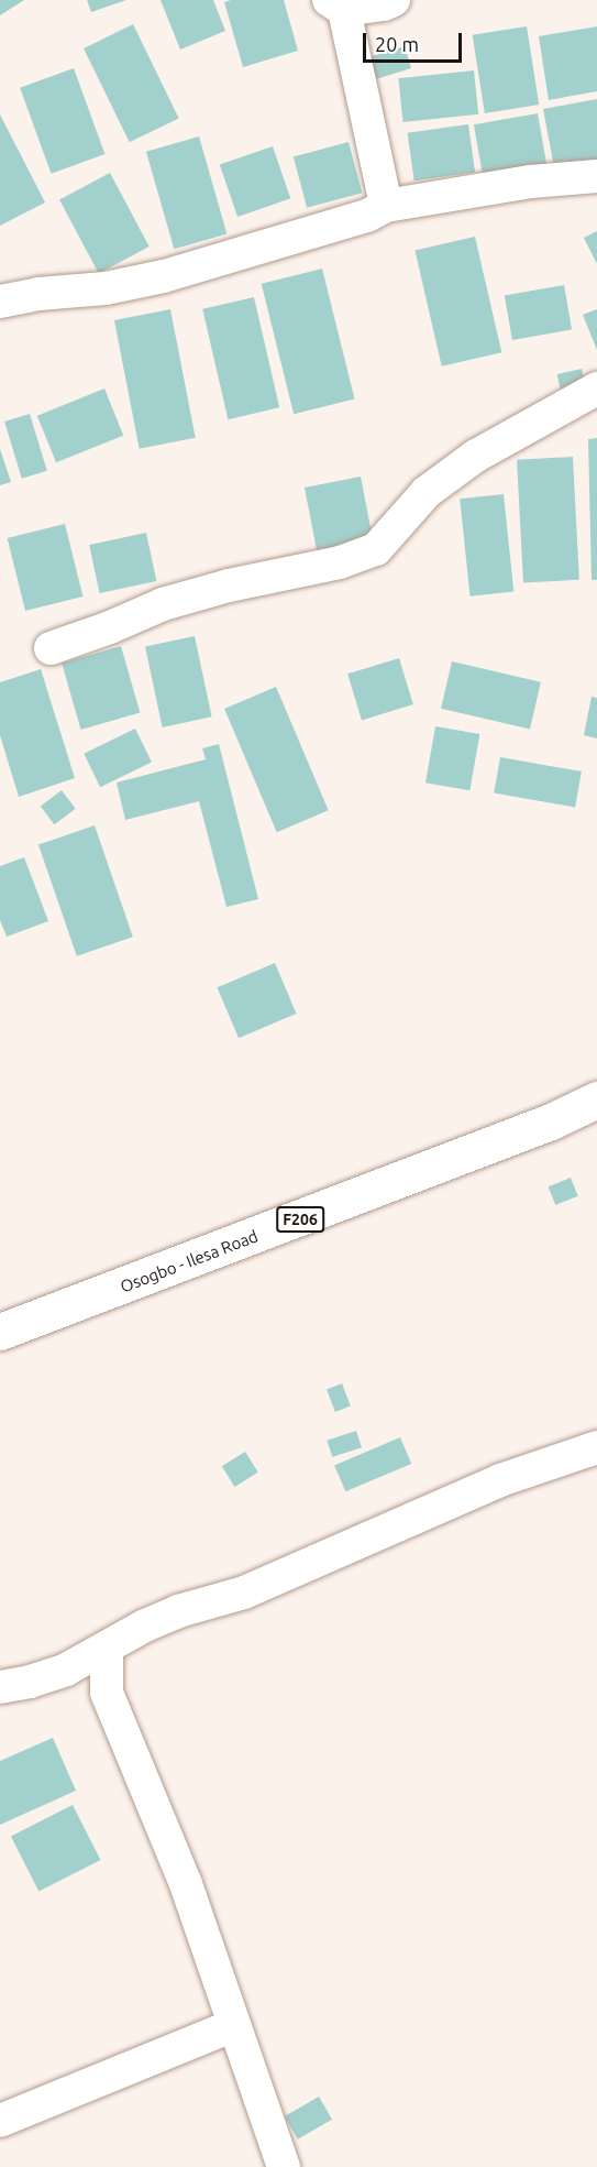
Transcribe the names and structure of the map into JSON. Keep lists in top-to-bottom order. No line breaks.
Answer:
{"streets":{"main road":["F206","Osogbo - Ilesa Road"]},"scale_bar":"20 m"}
